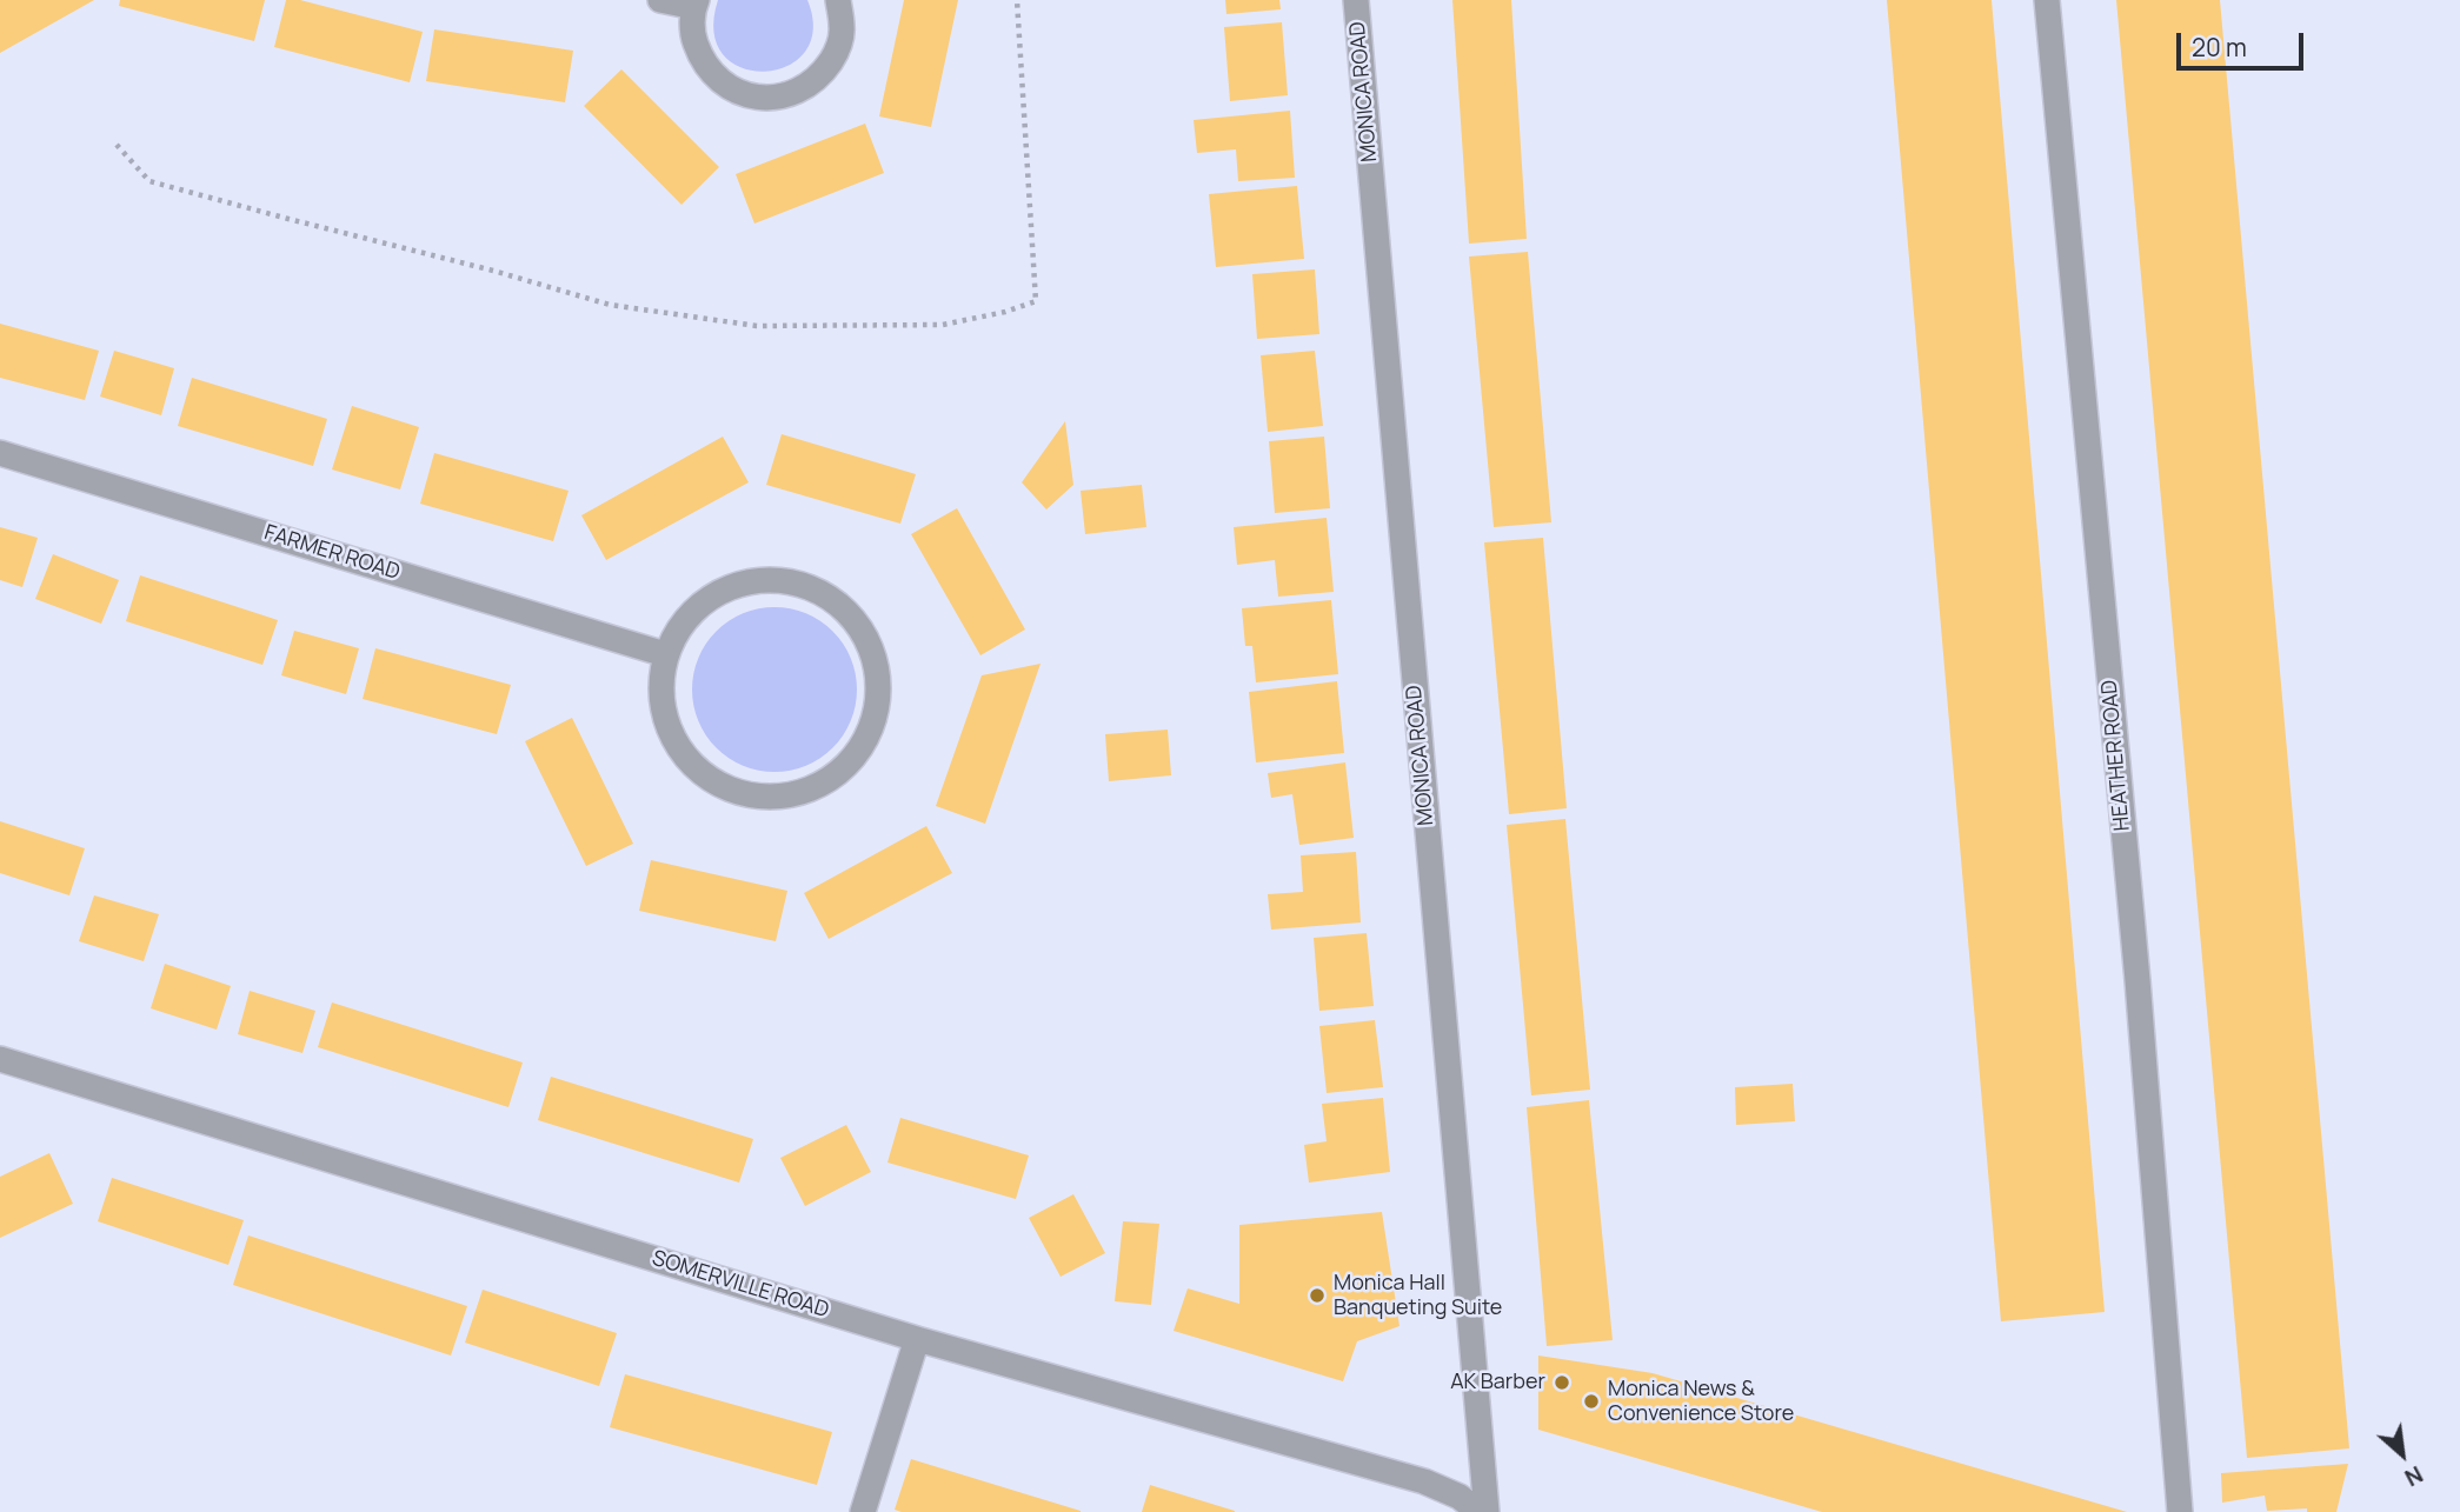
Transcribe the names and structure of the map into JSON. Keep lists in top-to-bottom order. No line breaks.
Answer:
{"streets":{"street":["MONICA ROAD","FARMER ROAD","HEATHER ROAD","SOMERVILLE ROAD"]},"places":["Monica Hall Banqueting Suite","AK Barber","Monica News & Convenience Store"],"scale_bar":"20 m","north":"bottom right"}
